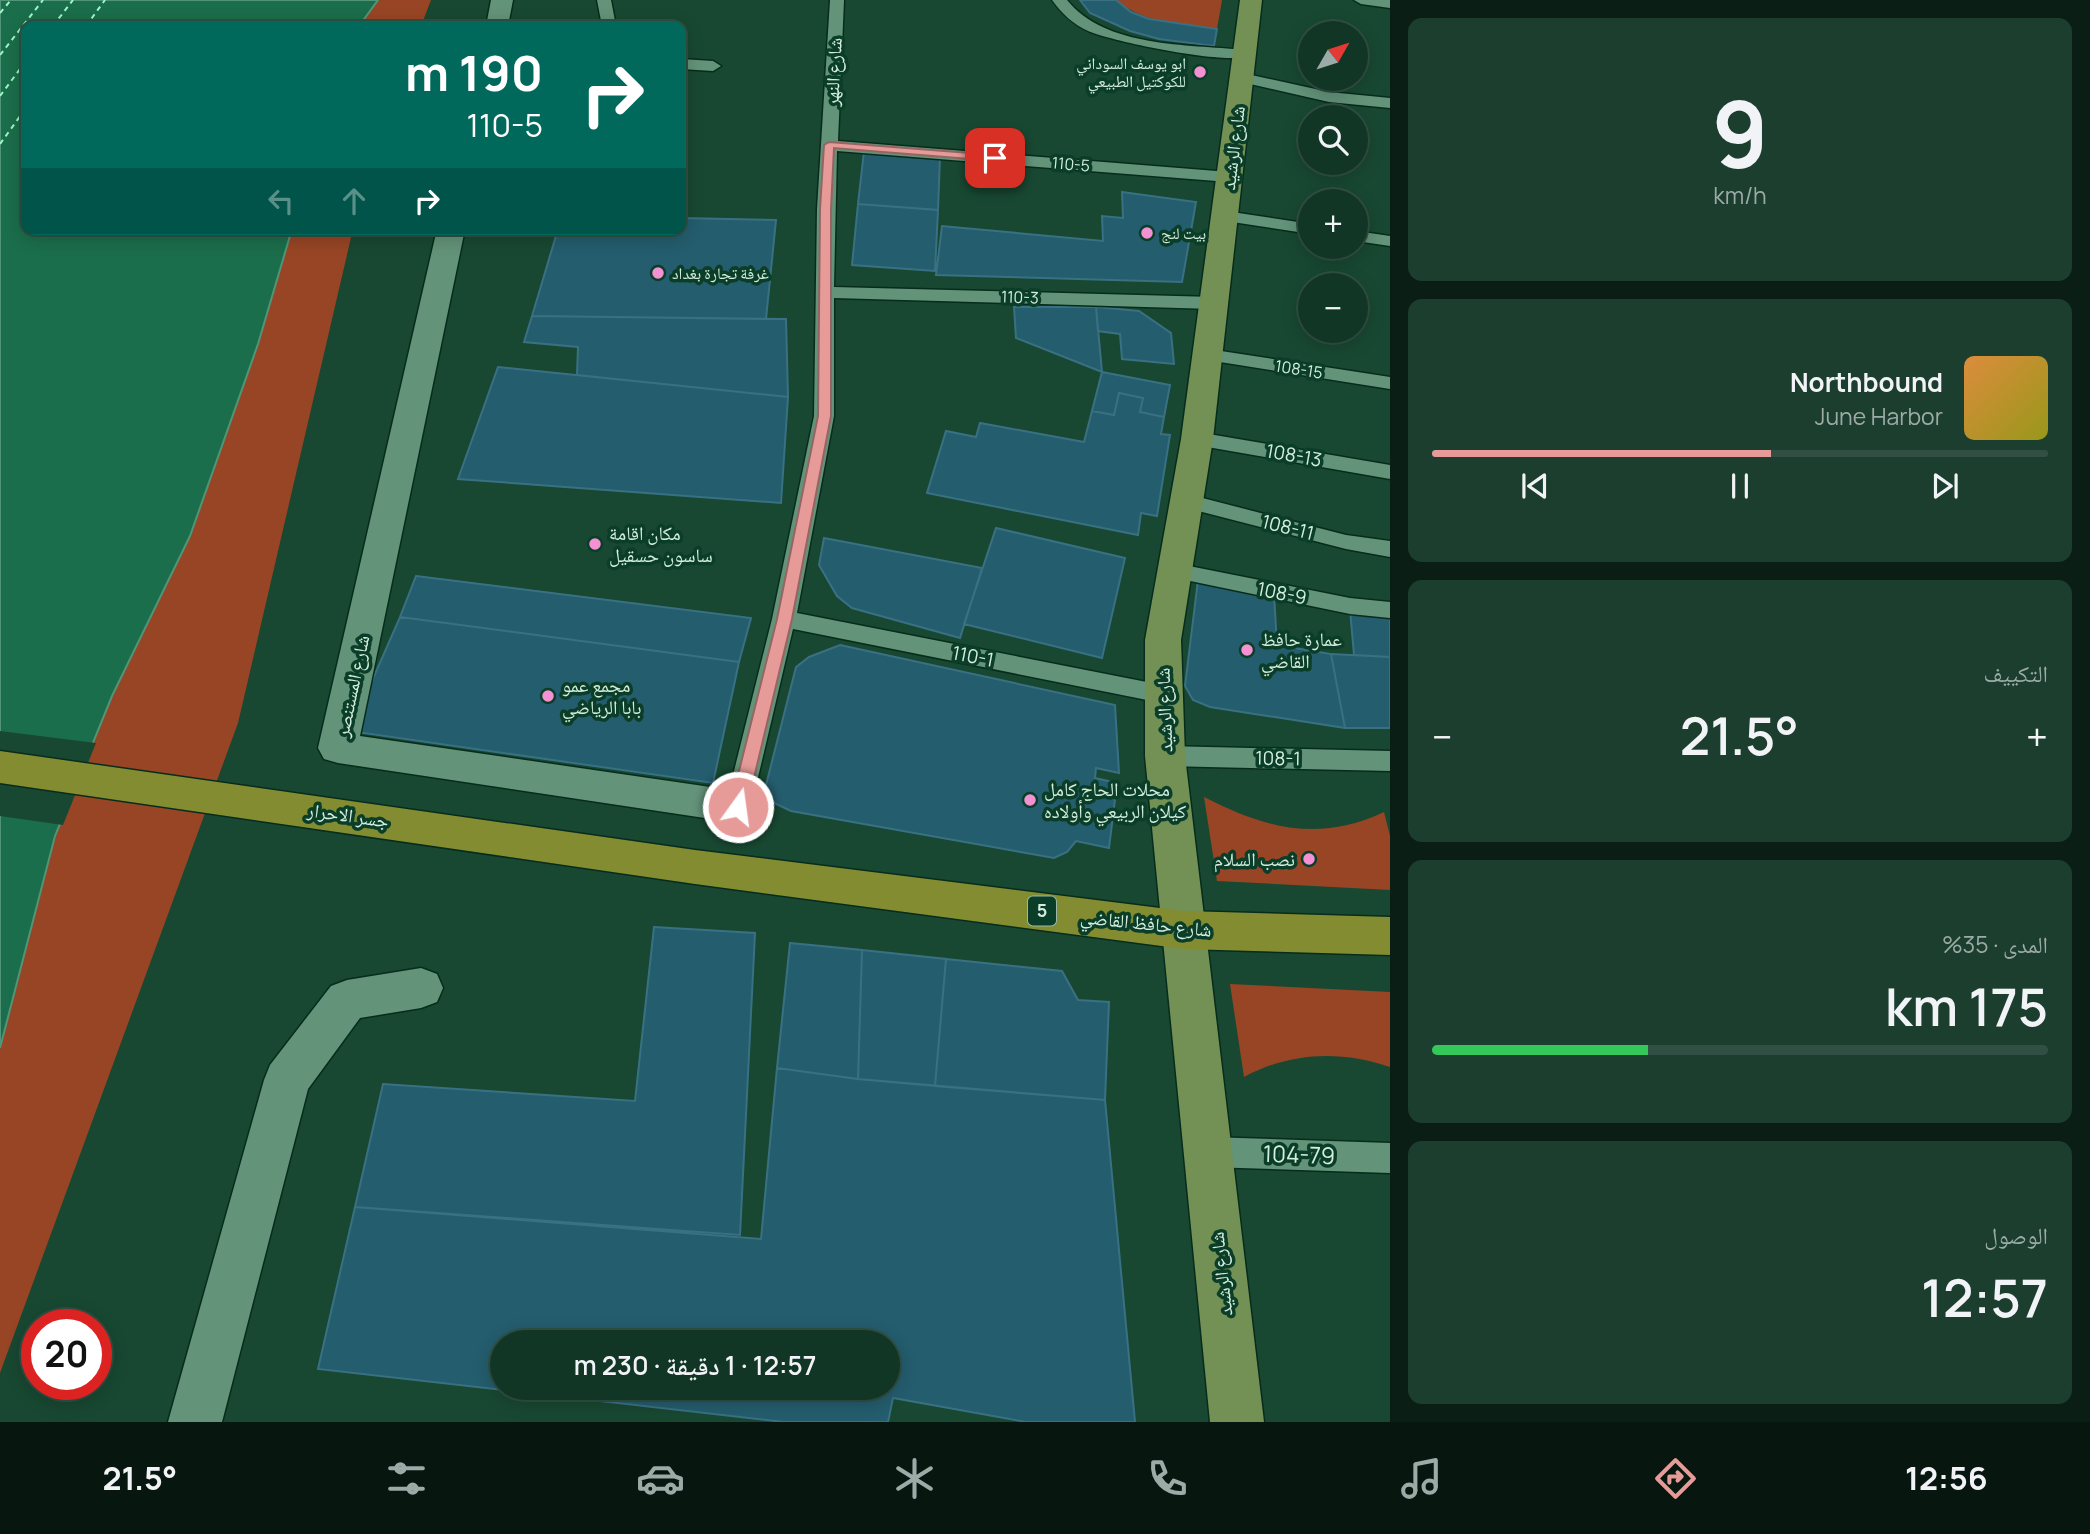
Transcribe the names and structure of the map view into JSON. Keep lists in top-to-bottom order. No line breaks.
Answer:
{"streets":{"main road":["شارع الرشيد","جسر الاحرار","5","شارع حافظ القاضي"],"street":["شارع المستنصر"],"lane":["شارع النهر","110-5","110-3","108-15","108-13","108-11","108-9","110-1","108-1","104-79"]},"crossings":[["شارع النهر","110-5"],["شارع النهر","110-3"],["شارع النهر","110-1"],["شارع النهر","شارع المستنصر"],["شارع الرشيد","110-5"],["شارع الرشيد","110-3"],["شارع الرشيد","108-15"],["شارع الرشيد","108-13"],["شارع الرشيد","108-11"],["شارع الرشيد","108-9"],["شارع الرشيد","110-1"],["شارع الرشيد","108-1"],["شارع الرشيد","شارع حافظ القاضي"],["شارع الرشيد","104-79"],["جسر الاحرار","شارع حافظ القاضي"]],"places":["ابو يوسف السوداني للكوكتيل الطبيعي","بيت لنج","غرفة تجارة بغداد","مكان اقامة ساسون حسقيل","عمارة حافظ القاضي","مجمع عمو بابا الرياضي","محلات الحاج كامل كيلان الربيعي وأولاده","نصب السلام"],"north":"top right","page":{"tile":[["9","km/h"],"التكييف",["المدى · 35%","175 km"],["الوصول","12:57"]],"map_buttons":["+","−"],"turn":["190 m","110-5"],"song":["Northbound","June Harbor"],"heat":["−","21.5°","+"],"limit":"20","trip":"12:57 · 1 دقيقة · 230 m","tabs":["12:56","21.5°"]}}
